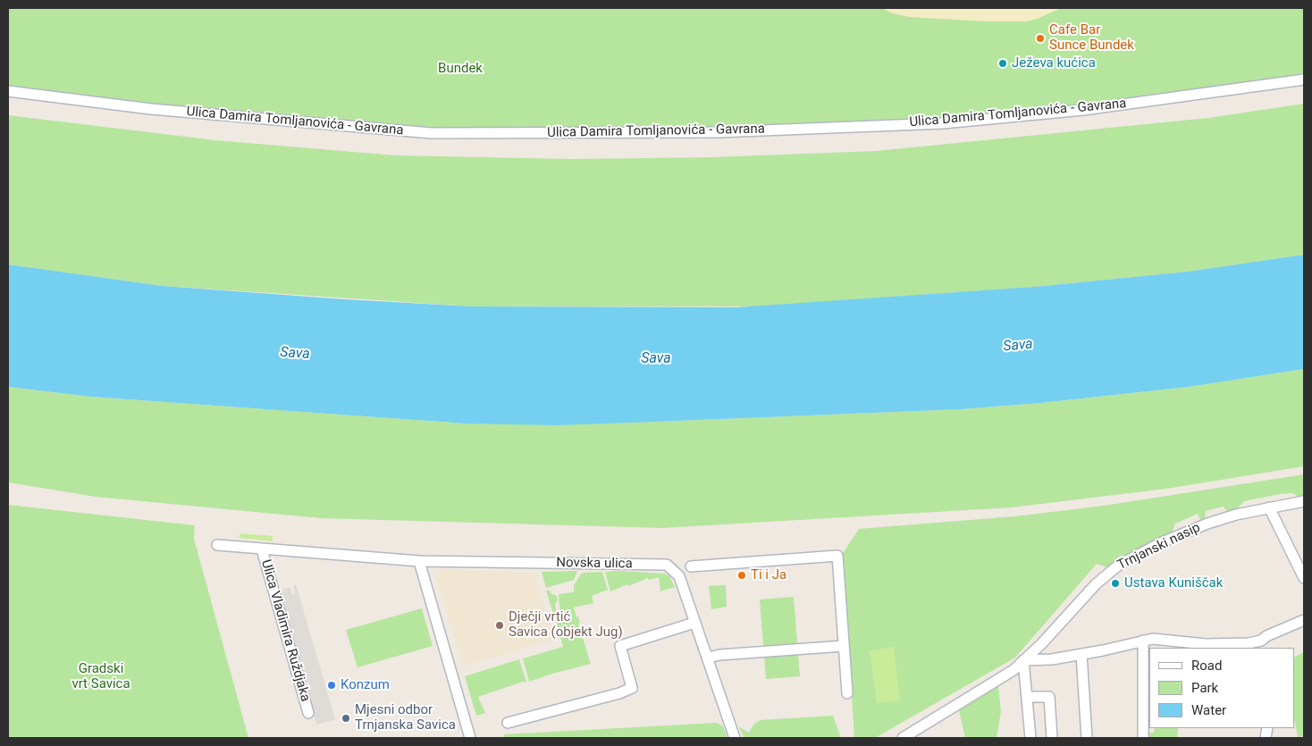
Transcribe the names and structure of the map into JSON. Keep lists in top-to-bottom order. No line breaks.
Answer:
{"streets":{"street":["Ulica Damira Tomljanovića - Gavrana","Trnjanski nasip","Novska ulica","Ulica Vladimira Ruždjaka"]},"crossings":[["Novska ulica","Ulica Vladimira Ruždjaka"]],"water":["Sava"],"parks":["Bundek","Gradski vrt Savica"],"places":["Cafe Bar Sunce Bundek","Ježeva kućica","Ti i Ja","Ustava Kuniščak","Dječji vrtić Savica (objekt Jug)","Konzum","Mjesni odbor Trnjanska Savica"],"legend":["Road","Park","Water"]}
